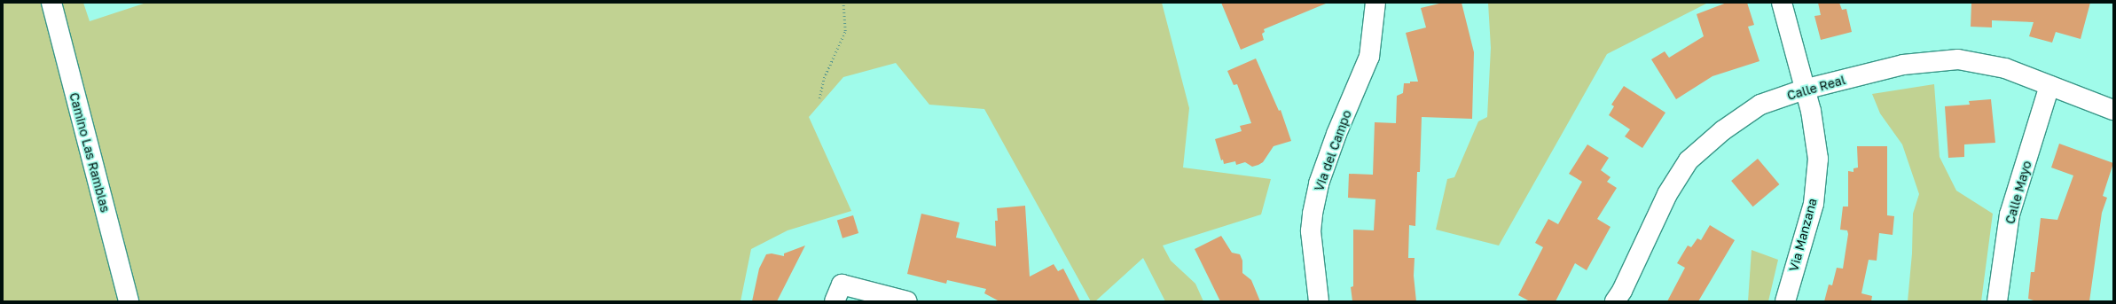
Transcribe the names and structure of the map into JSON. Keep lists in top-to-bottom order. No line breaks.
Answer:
{"streets":{"street":["Calle Real","Via del Campo","Camino Las Ramblas","Calle Mayo","Via Manzana"]},"crossings":[["Calle Real","Calle Mayo"],["Calle Real","Via Manzana"]]}
